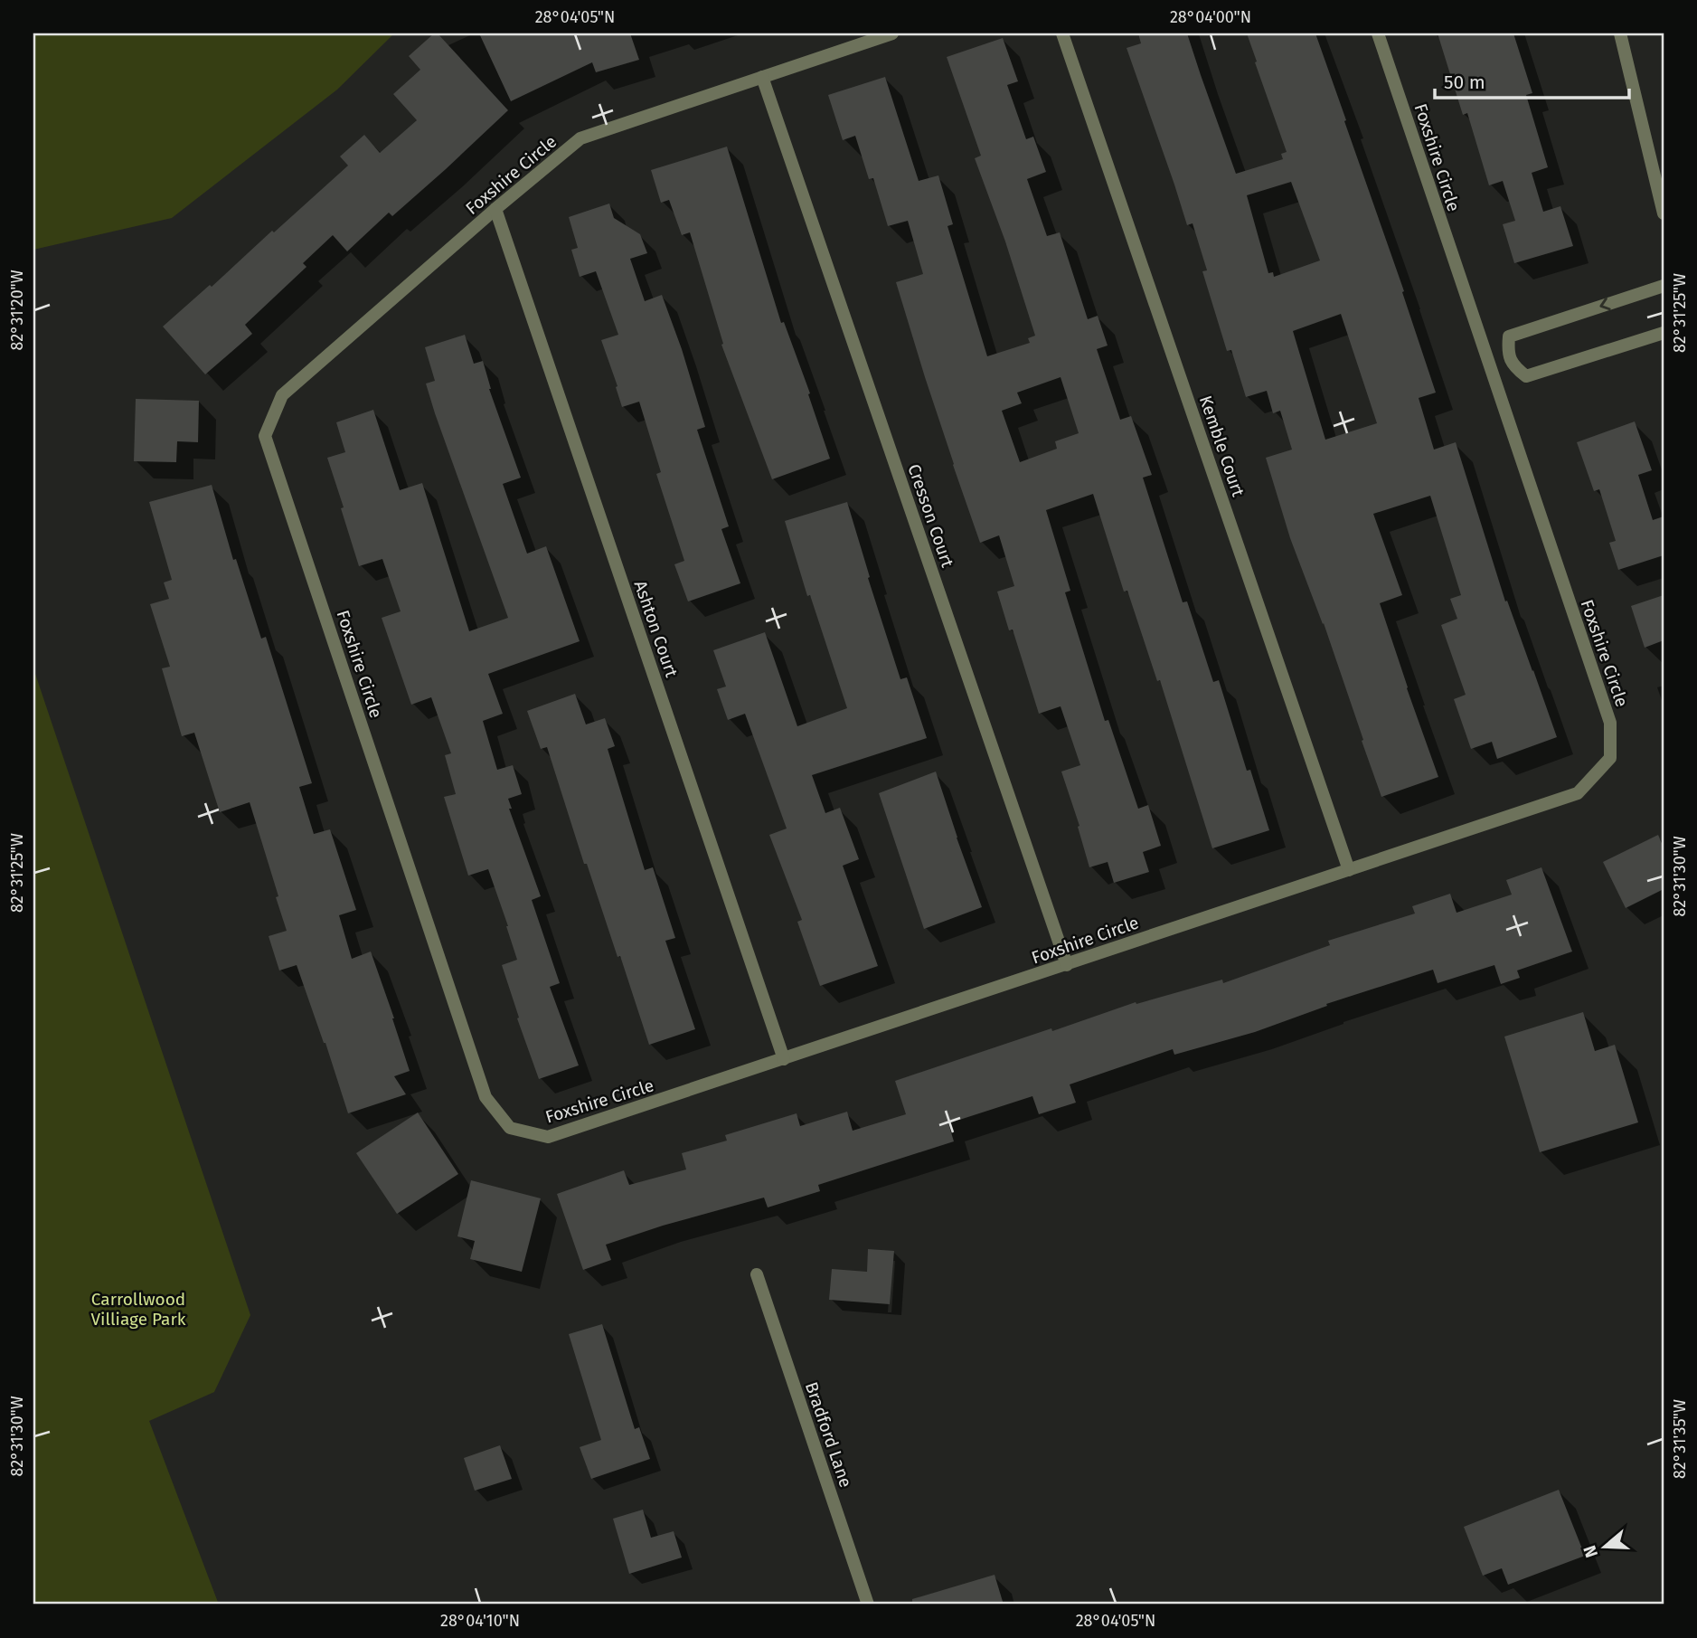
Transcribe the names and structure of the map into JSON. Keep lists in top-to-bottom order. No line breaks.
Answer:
{"streets":{"street":["Foxshire Circle","Kemble Court","Cresson Court","Ashton Court","Bradford Lane"]},"crossings":[["Foxshire Circle","Kemble Court"],["Foxshire Circle","Cresson Court"],["Foxshire Circle","Ashton Court"]],"parks":["Carrollwood Villiage Park"],"scale_bar":"50 m","north":"left","coordinates":["28°04'05\"N","28°04'00\"N","82°31'20\"W","82°31'25\"W","82°31'30\"W","82°31'35\"W","28°04'10\"N"]}
